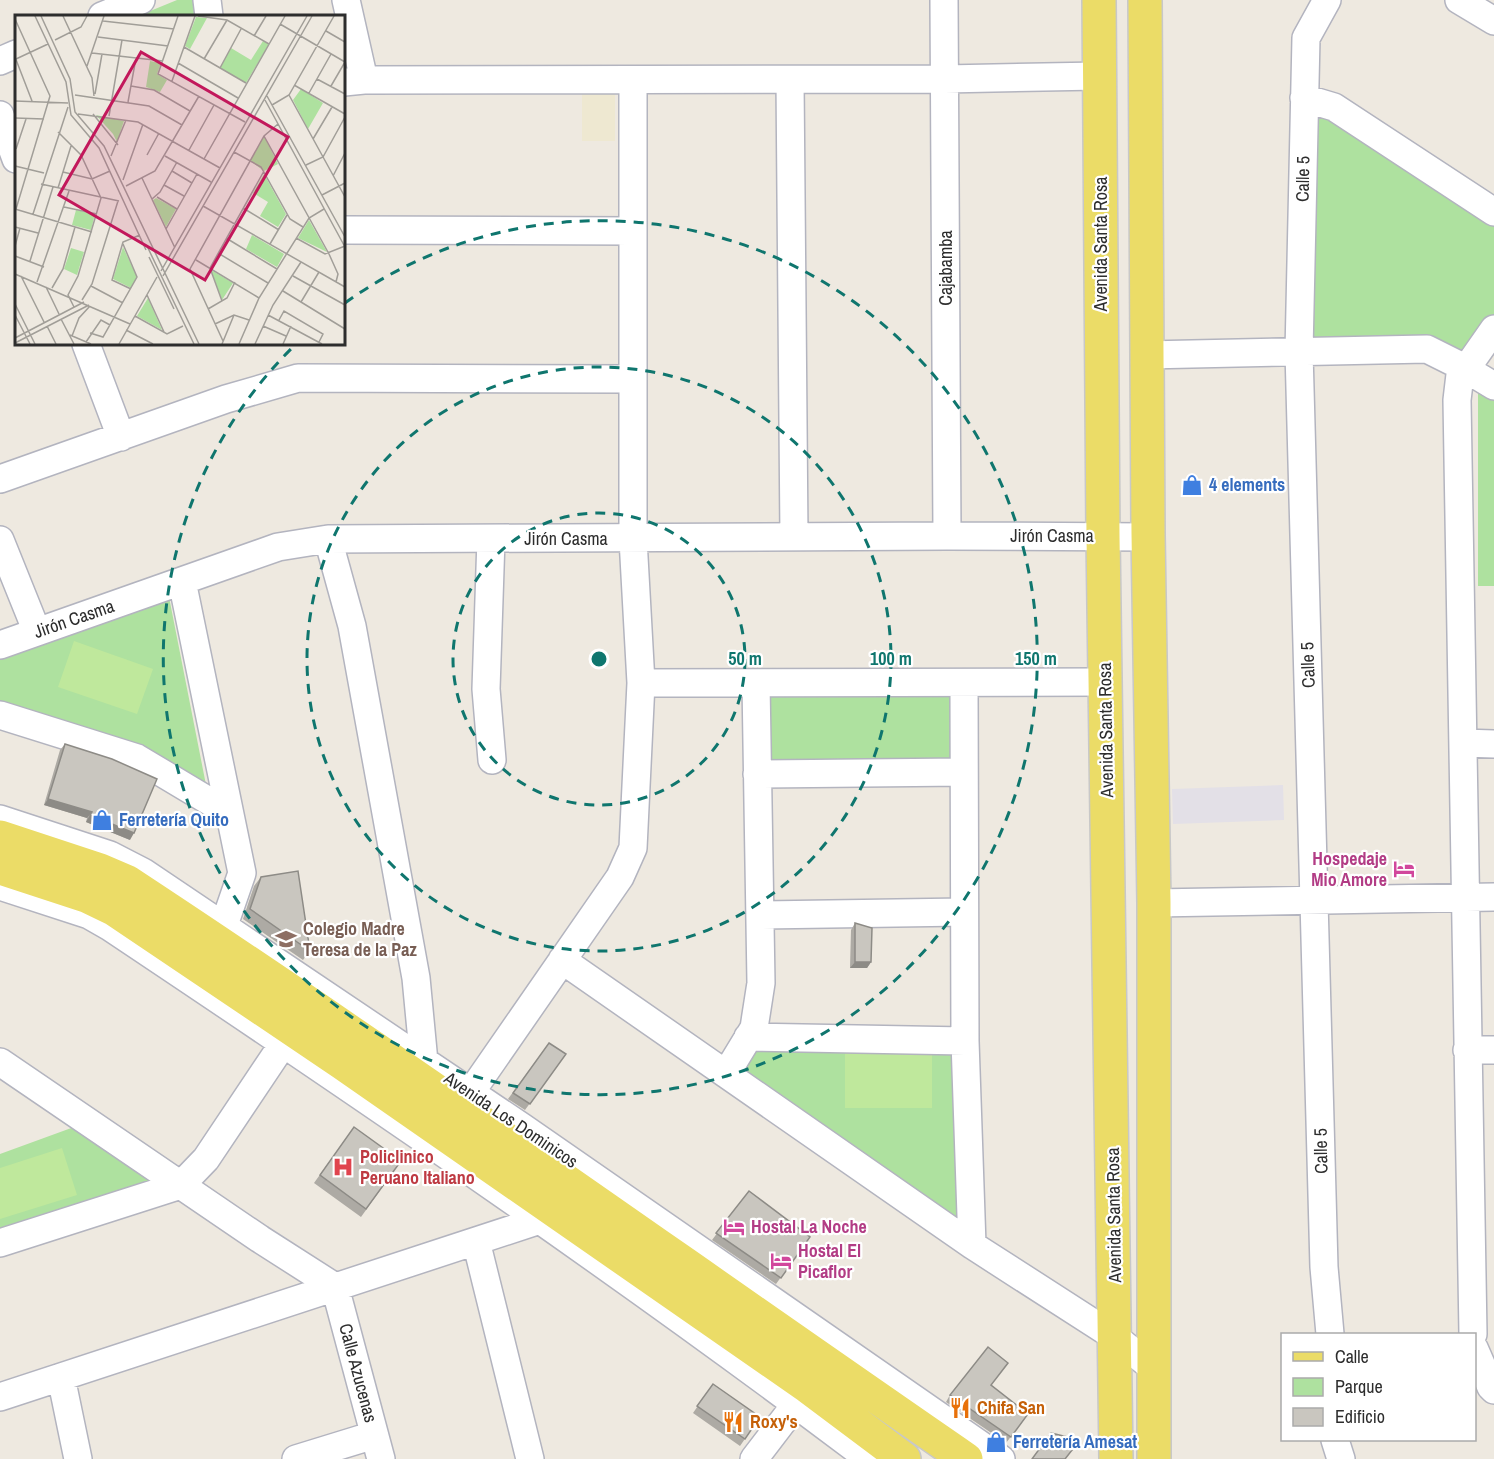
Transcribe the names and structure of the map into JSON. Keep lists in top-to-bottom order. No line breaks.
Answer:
{"streets":{"main road":["Avenida Santa Rosa","Avenida Los Dominicos"],"street":["Calle 5","Cajabamba","Jirón Casma","Calle Azucenas"]},"crossings":[["Avenida Santa Rosa","Jirón Casma"],["Cajabamba","Jirón Casma"]],"places":{"shop":["4 elements","Ferretería Quito","Ferretería Amesat"],"hotel":["Hospedaje Mio Amore","Hostal La Noche","Hostal El Picaflor"],"school or university":["Colegio Madre Teresa de la Paz"],"hospital":["Policlinico Peruano Italiano"],"restaurant":["Chifa San","Roxy's"]},"legend":["Calle","Parque","Edificio"],"rings":["50 m","100 m","150 m"]}
